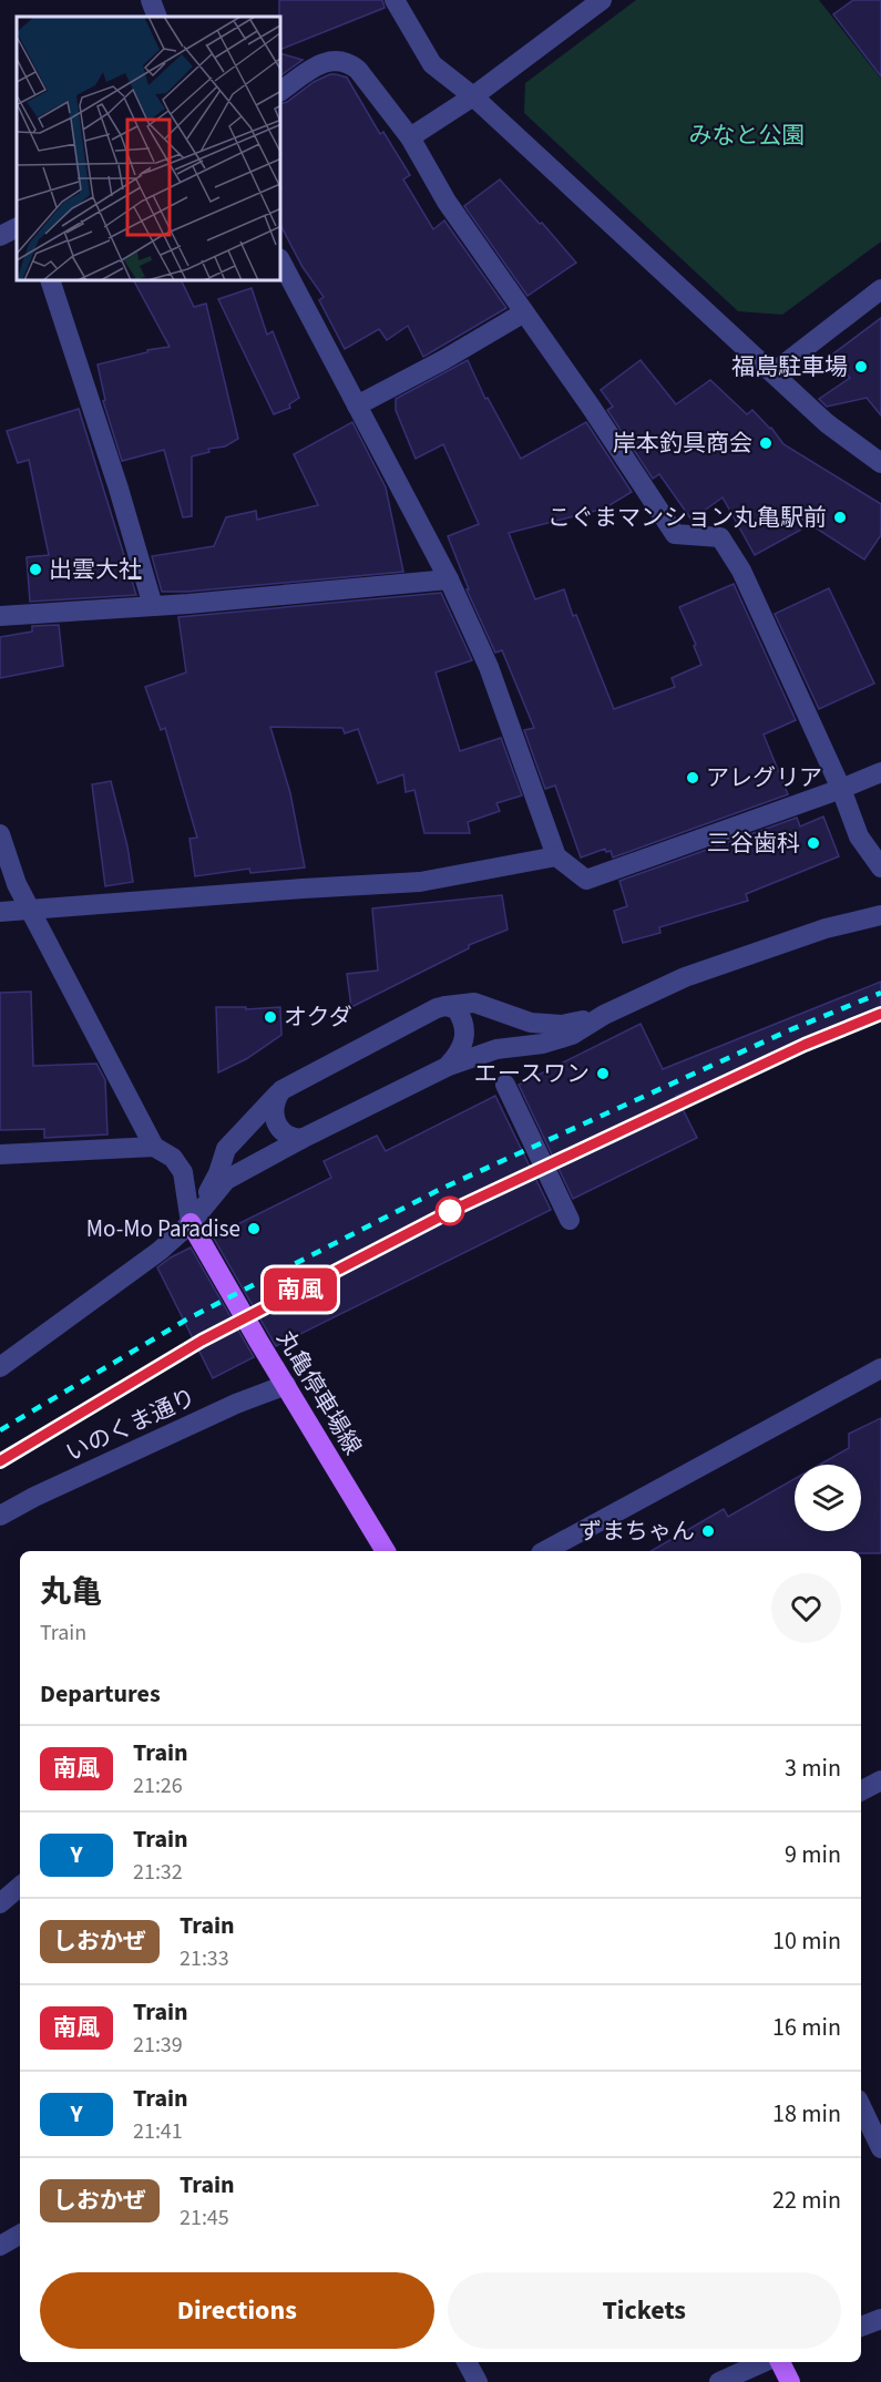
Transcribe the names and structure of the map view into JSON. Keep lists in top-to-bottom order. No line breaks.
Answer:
{"streets":{"main road":["丸亀停車場線"],"street":["いのくま通り"]},"crossings":[["丸亀停車場線","いのくま通り"]],"parks":["みなと公園"],"places":["福島駐車場","岸本釣具商会","こぐまマンション丸亀駅前","出雲大社","アレグリア","三谷歯科","オクダ","エースワン","Mo-Mo Paradise","ずまちゃん"],"page":{"on_map":"南風","heading":[["丸亀","Train"],"Departures"],"list":[{"mark":"南風","name":"Train","note":"21:26","value":"3 min"},{"mark":"Y","name":"Train","note":"21:32","value":"9 min"},{"mark":"しおかぜ","name":"Train","note":"21:33","value":"10 min"},{"mark":"南風","name":"Train","note":"21:39","value":"16 min"},{"mark":"Y","name":"Train","note":"21:41","value":"18 min"},{"mark":"しおかぜ","name":"Train","note":"21:45","value":"22 min"}],"buttons":["Directions","Tickets"]}}
